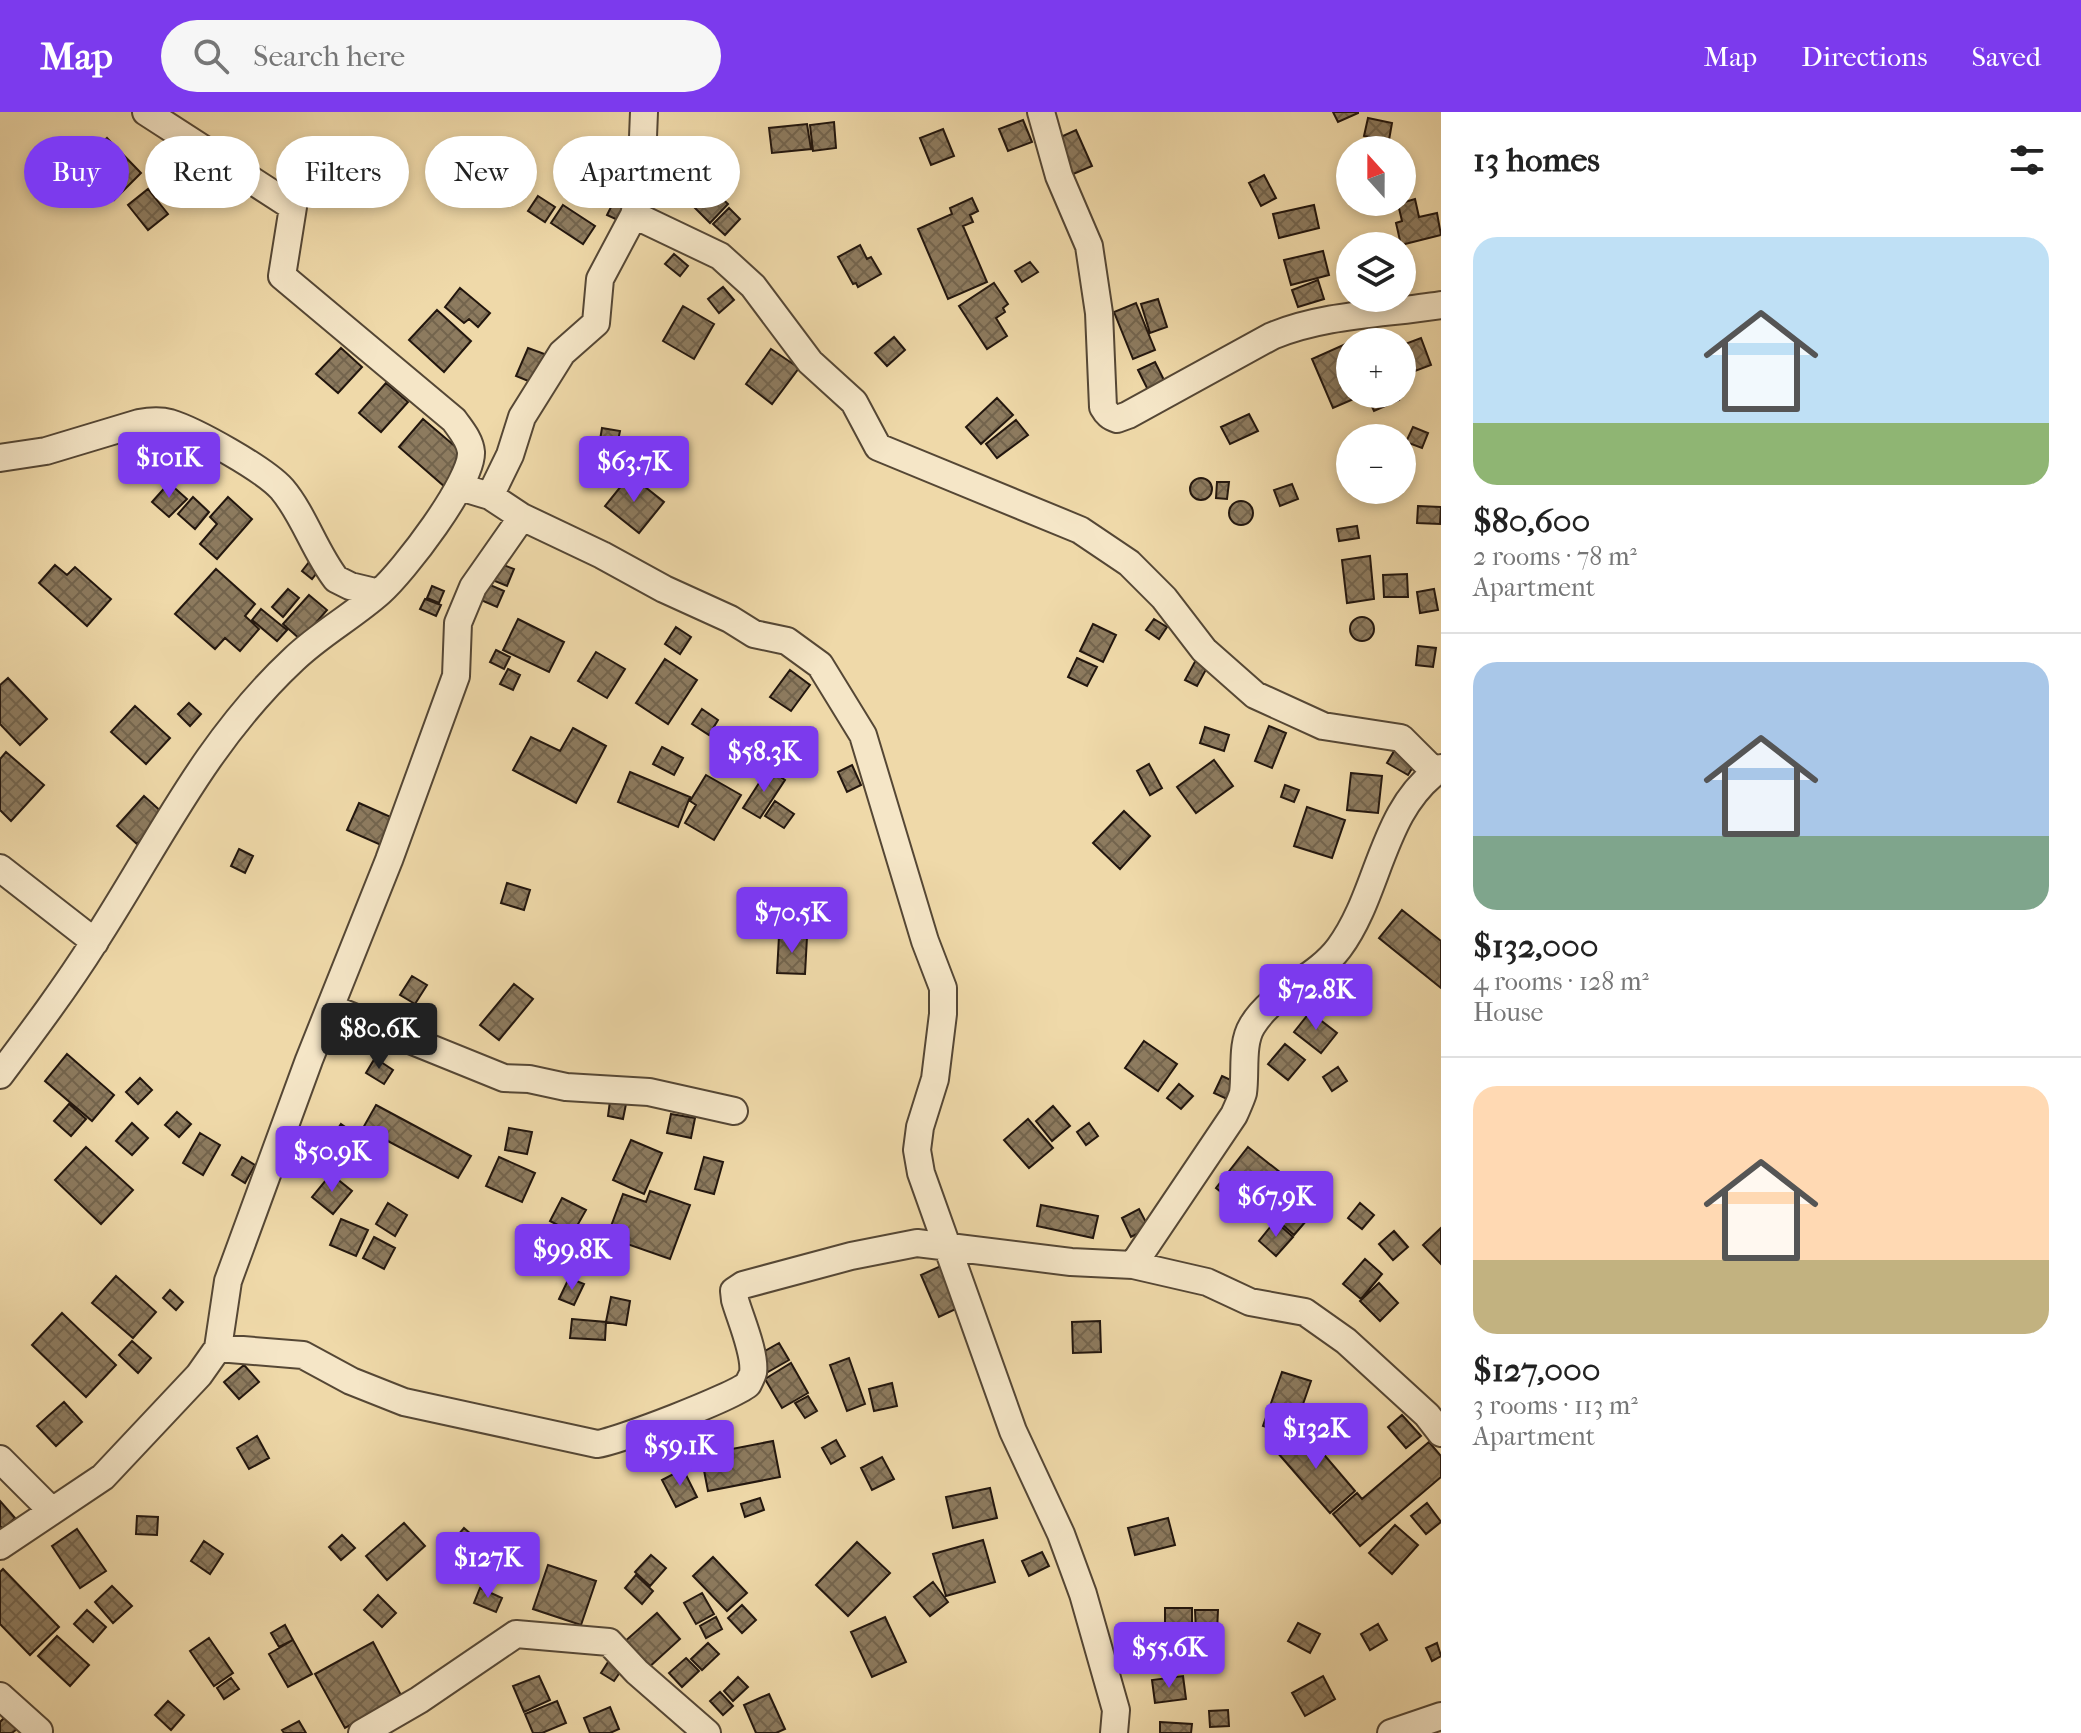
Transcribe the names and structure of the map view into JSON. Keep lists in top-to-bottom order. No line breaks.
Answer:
{"north":"top","page":{"header":"Map","search":"Search here","nav":["Map","Directions","Saved"],"heading":"13 homes","map_buttons":["+","−"],"chip":["Buy","Rent","Filters","New","Apartment"],"list":[{"name":"$80,600","note":"2 rooms · 78 m² · Apartment"},{"name":"$132,000","note":"4 rooms · 128 m² · House"},{"name":"$127,000","note":"3 rooms · 113 m² · Apartment"}],"price":["$101K","$63.7K","$58.3K","$70.5K","$72.8K","$80.6K","$50.9K","$67.9K","$99.8K","$132K","$59.1K","$127K","$55.6K"]}}
